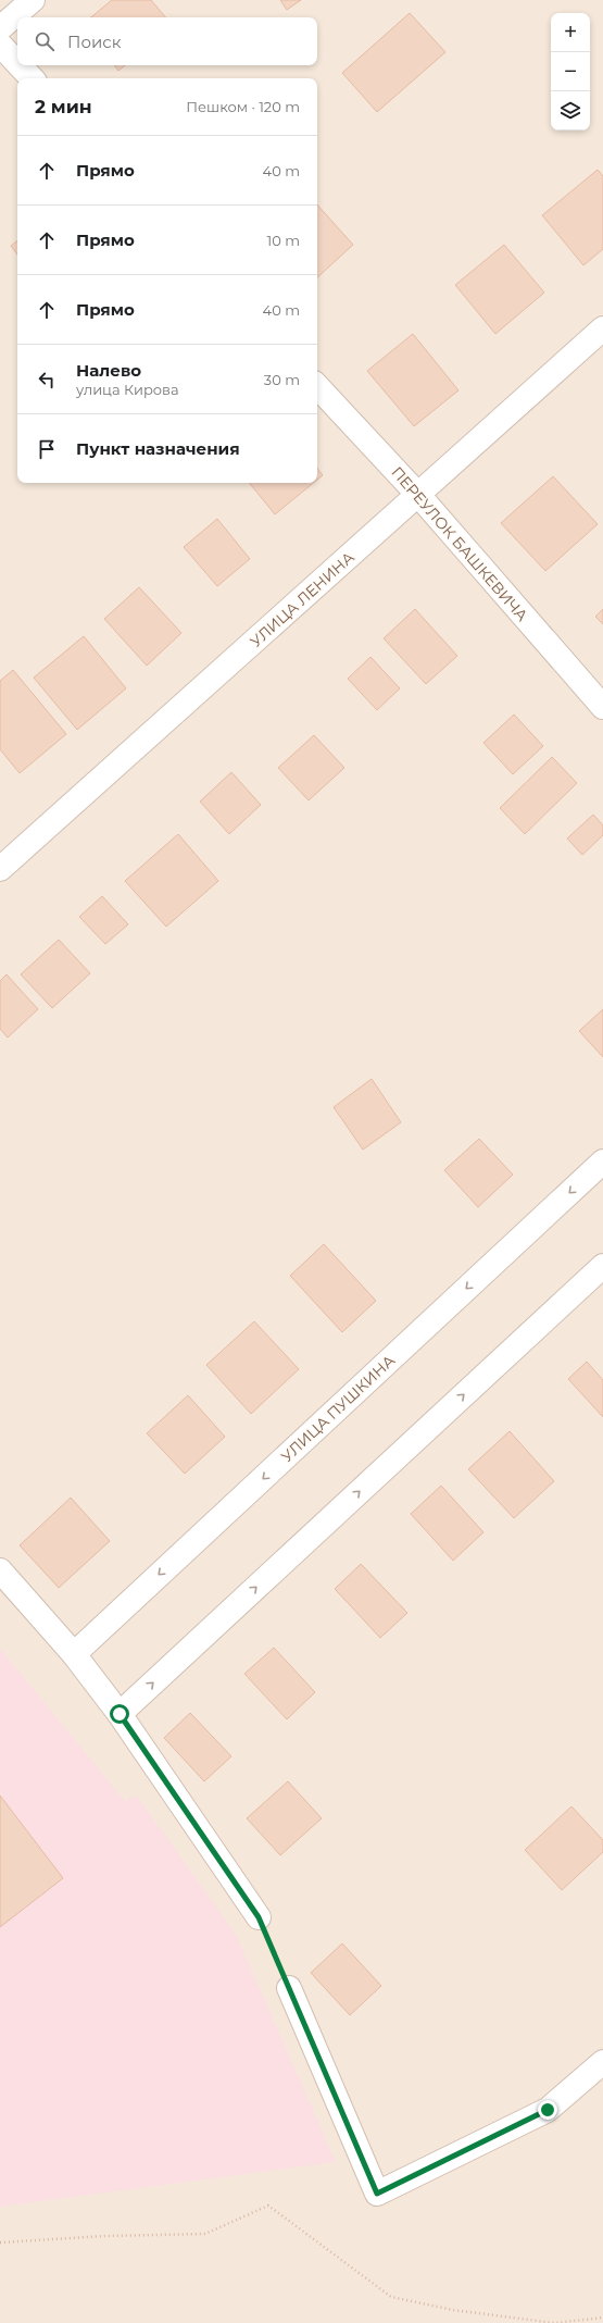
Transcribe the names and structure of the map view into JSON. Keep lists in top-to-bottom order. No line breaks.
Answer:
{"streets":{"street":["ПЕРЕУЛОК БАШКЕВИЧА","УЛИЦА ЛЕНИНА","УЛИЦА ПУШКИНА"]},"crossings":[["ПЕРЕУЛОК БАШКЕВИЧА","УЛИЦА ЛЕНИНА"]],"page":{"map_buttons":["+","−"],"search":"Поиск","heading":["2 мин","Пешком · 120 m"],"list":[["Прямо","40 m"],["Прямо","10 m"],["Прямо","40 m"],["Налево","улица Кирова","30 m"],"Пункт назначения"]}}
